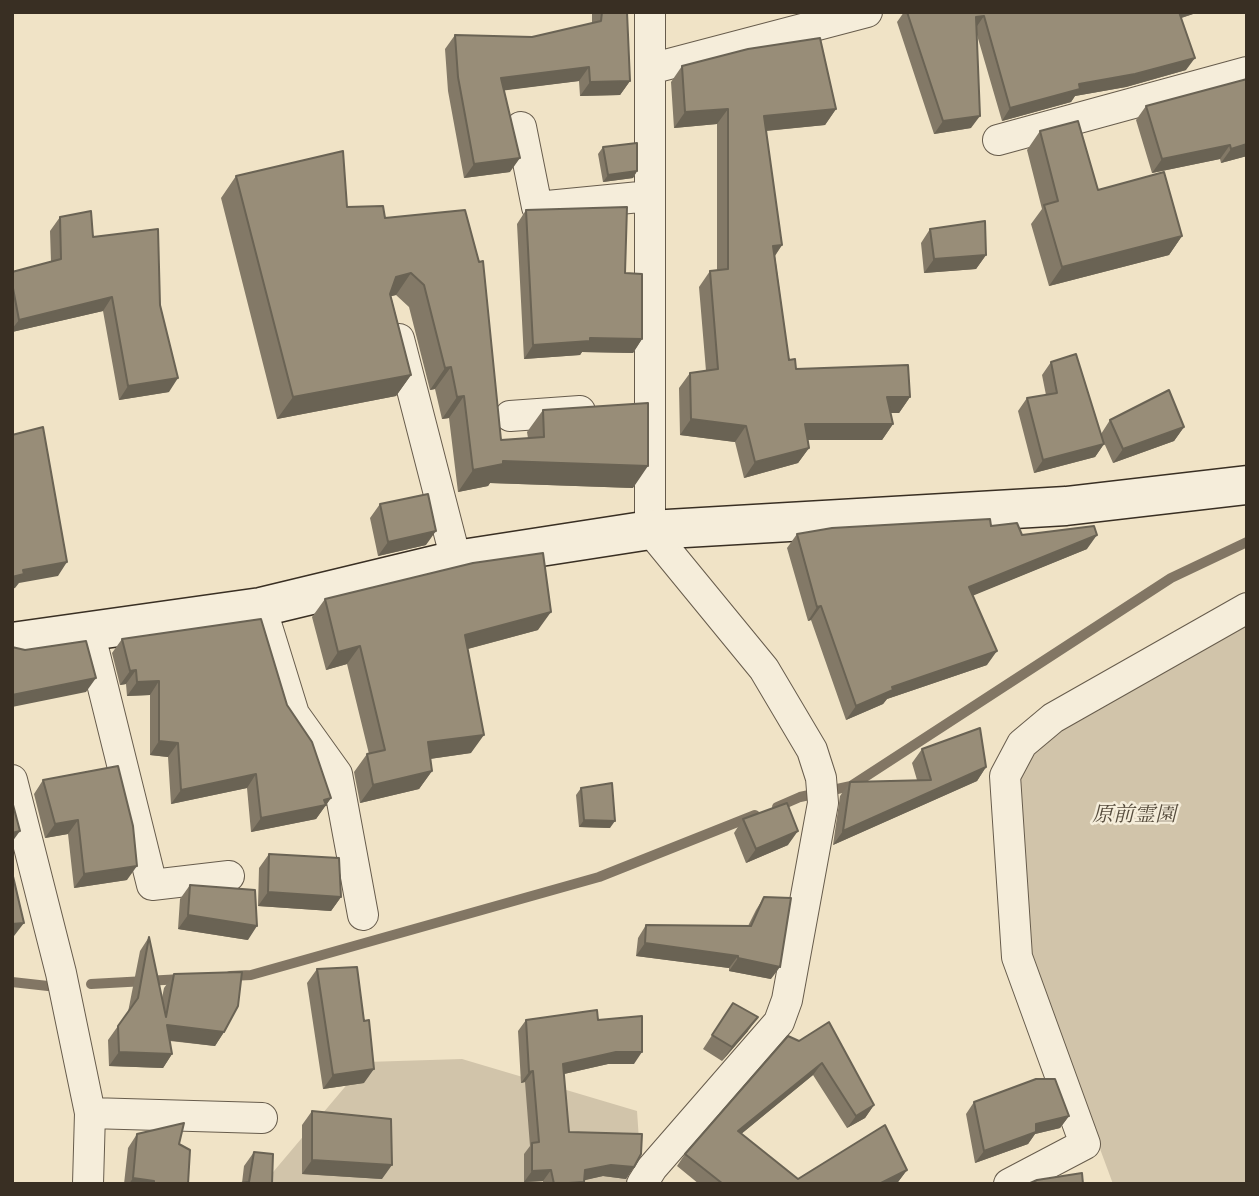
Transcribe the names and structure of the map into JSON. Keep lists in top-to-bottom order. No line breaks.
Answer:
{"parks":["原前霊園"]}
